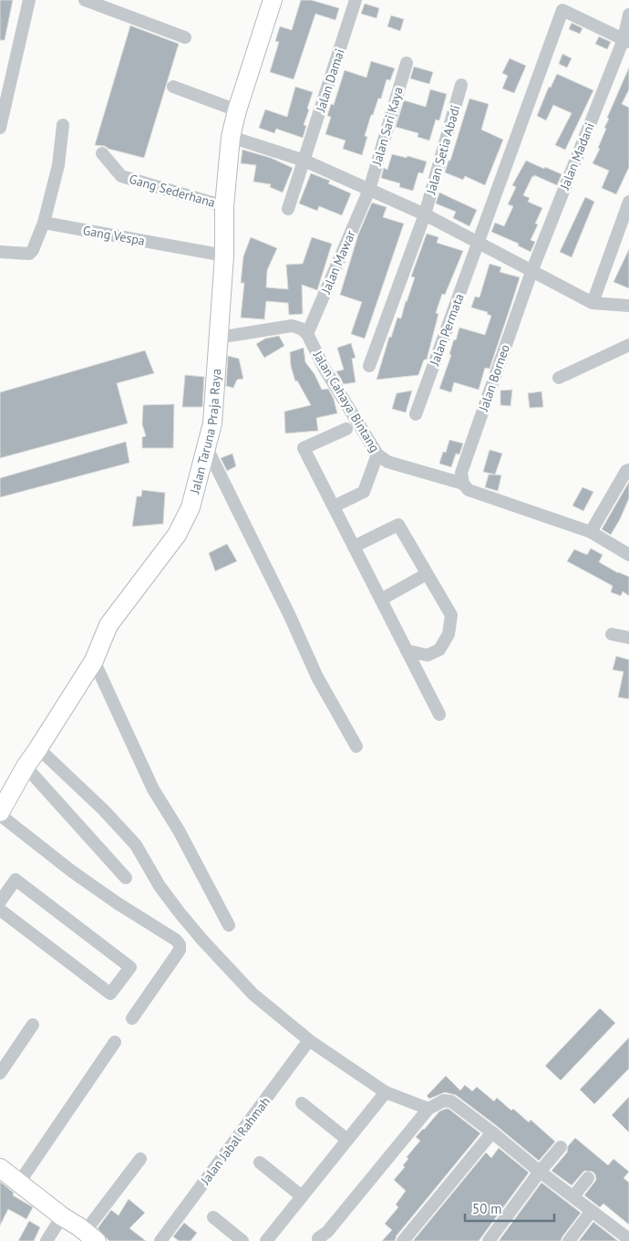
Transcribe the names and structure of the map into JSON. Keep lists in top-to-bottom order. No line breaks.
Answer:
{"streets":{"street":["Jalan Damai","Jalan Sari Kaya","Jalan Setia Abadi","Jalan Madani","Gang Sederhana","Gang Vespa","Jalan Mawar","Jalan Permata","Jalan Borneo","Jalan Cahaya Bintang","Jalan Taruna Praja Raya","Jalan Jabal Rahmah"]},"crossings":[["Jalan Sari Kaya","Jalan Mawar"],["Jalan Madani","Jalan Permata"],["Jalan Madani","Jalan Borneo"],["Gang Sederhana","Jalan Taruna Praja Raya"],["Gang Vespa","Jalan Taruna Praja Raya"],["Jalan Mawar","Jalan Cahaya Bintang"],["Jalan Borneo","Jalan Cahaya Bintang"]],"scale_bar":"50 m"}
